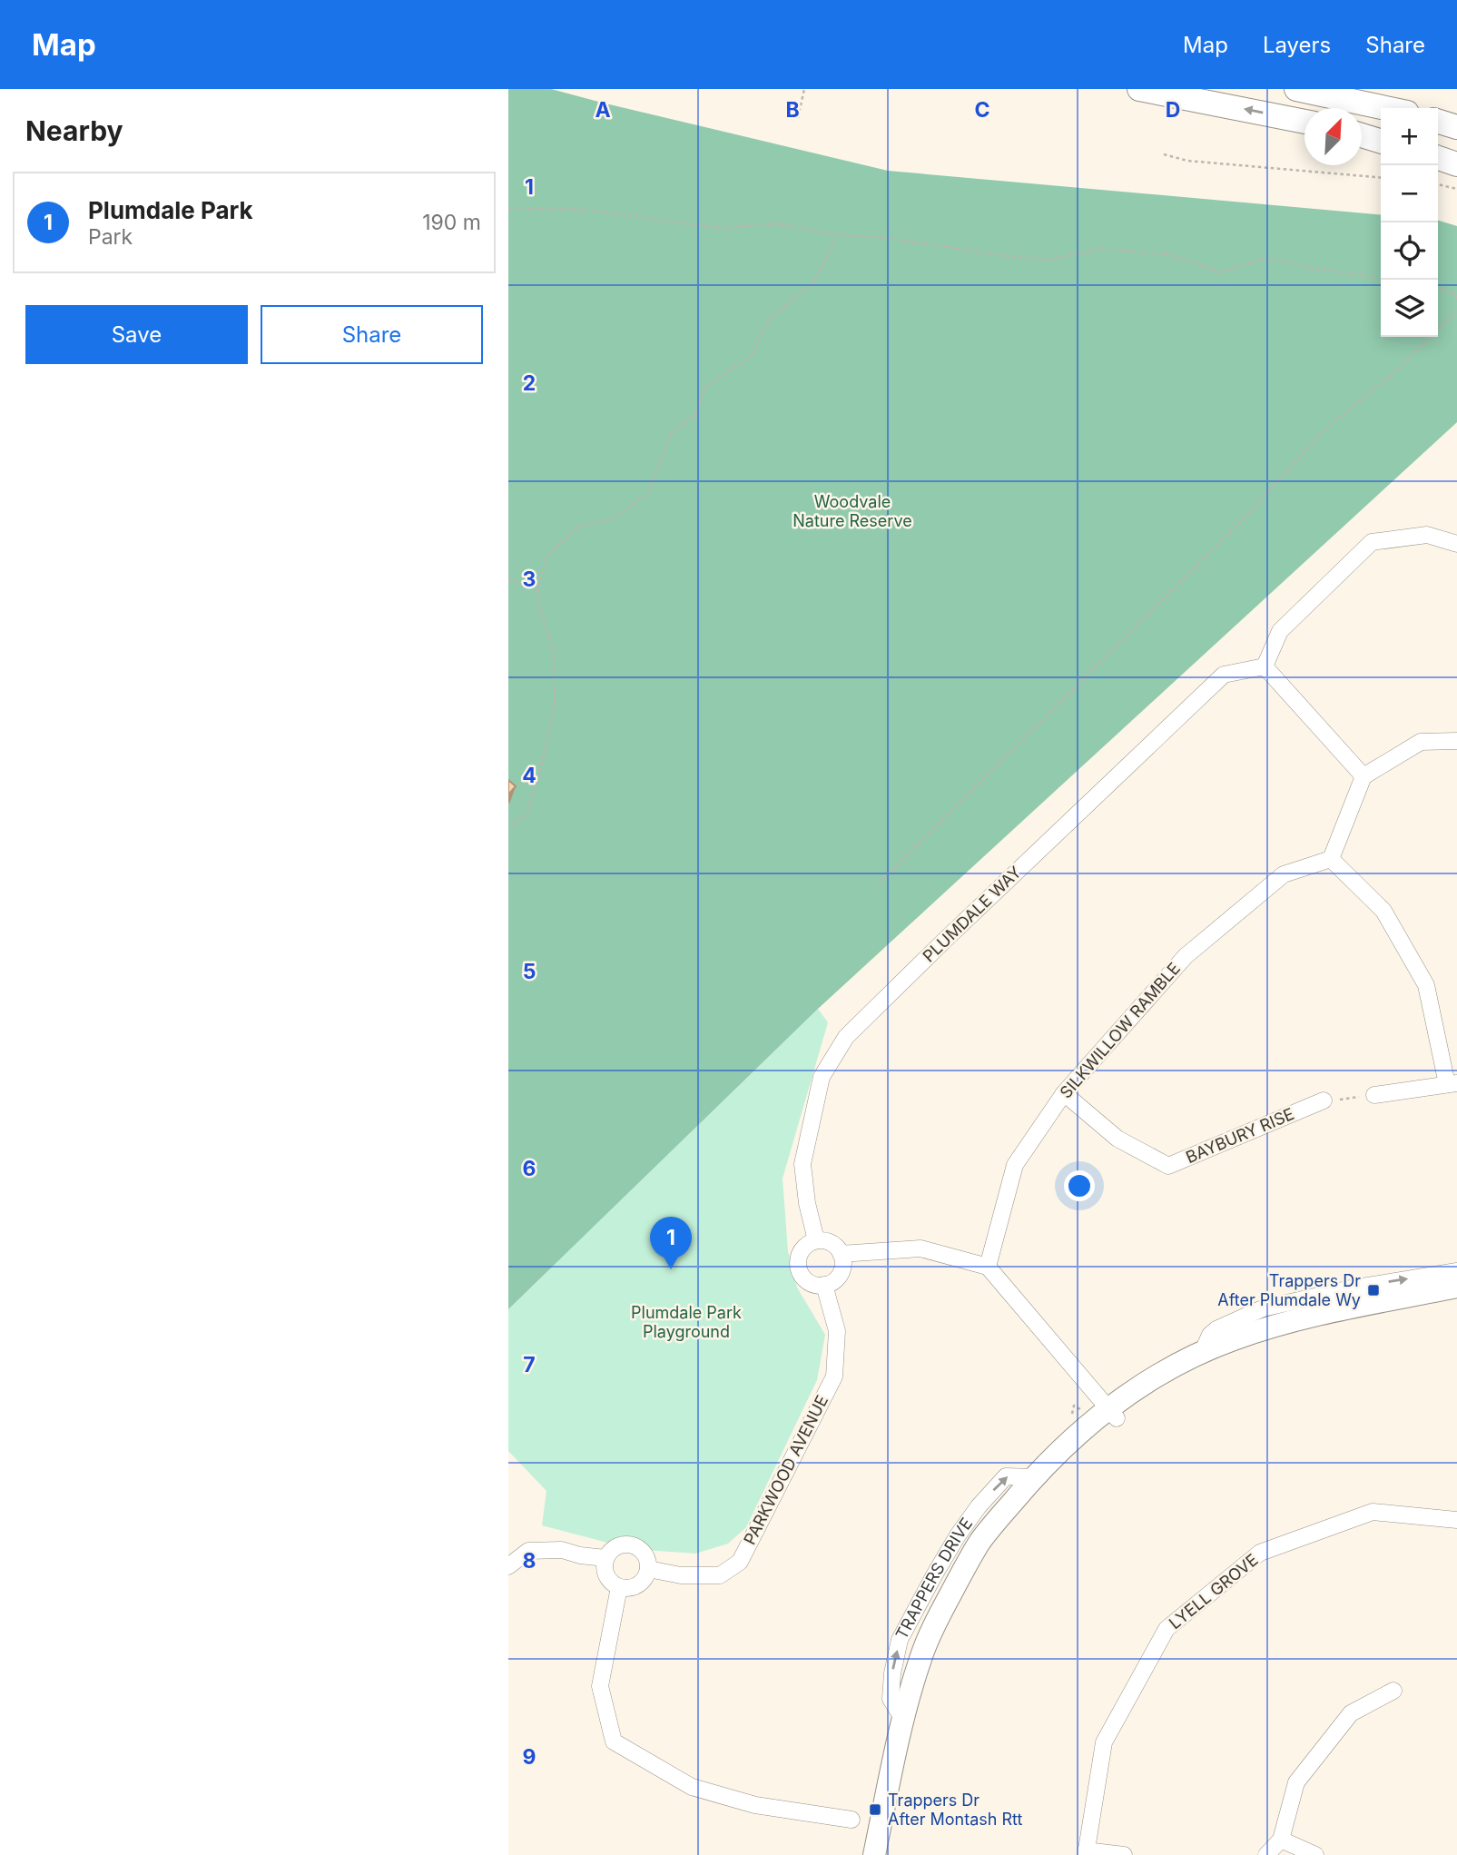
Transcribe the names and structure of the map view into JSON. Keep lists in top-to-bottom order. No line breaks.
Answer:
{"streets":{"main road":["TRAPPERS DRIVE"],"street":["PLUMDALE WAY","SILKWILLOW RAMBLE","BAYBURY RISE","PARKWOOD AVENUE","LYELL GROVE"]},"crossings":[["PLUMDALE WAY","PARKWOOD AVENUE"],["SILKWILLOW RAMBLE","BAYBURY RISE"]],"parks":["Woodvale Nature Reserve","Plumdale Park Playground"],"places":{"transit":["Trappers Dr After Plumdale Wy","Trappers Dr After Montash Rtt"]},"north":"top right","page":{"header":"Map","nav":["Map","Layers","Share"],"heading":"Nearby","map_buttons":["+","−"],"list":[{"mark":"1","name":"Plumdale Park","note":"Park","value":"190 m"}],"buttons":["Save","Share"],"pins":"1"},"grid":{"columns":["A","B","C","D"],"rows":["1","2","3","4","5","6","7","8","9"]}}
